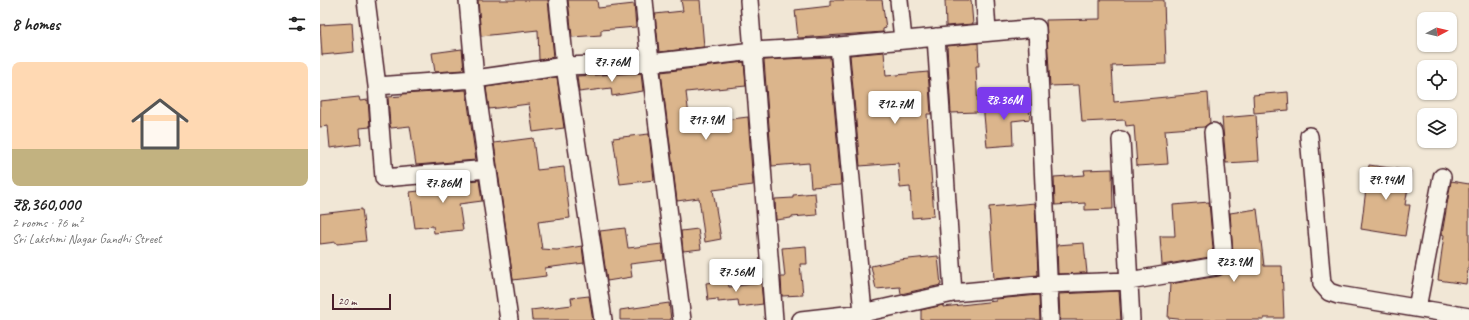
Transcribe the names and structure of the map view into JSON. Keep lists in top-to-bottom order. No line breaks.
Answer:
{"scale_bar":"20 m","north":"right","page":{"heading":"8 homes","list":[{"name":"₹8,360,000","note":"2 rooms · 76 m² · Sri Lakshmi Nagar Gandhi Street"}],"price":["₹7.76M","₹8.36M","₹12.7M","₹17.9M","₹9.94M","₹7.86M","₹23.9M","₹7.56M"],"scale":"20 m"}}
